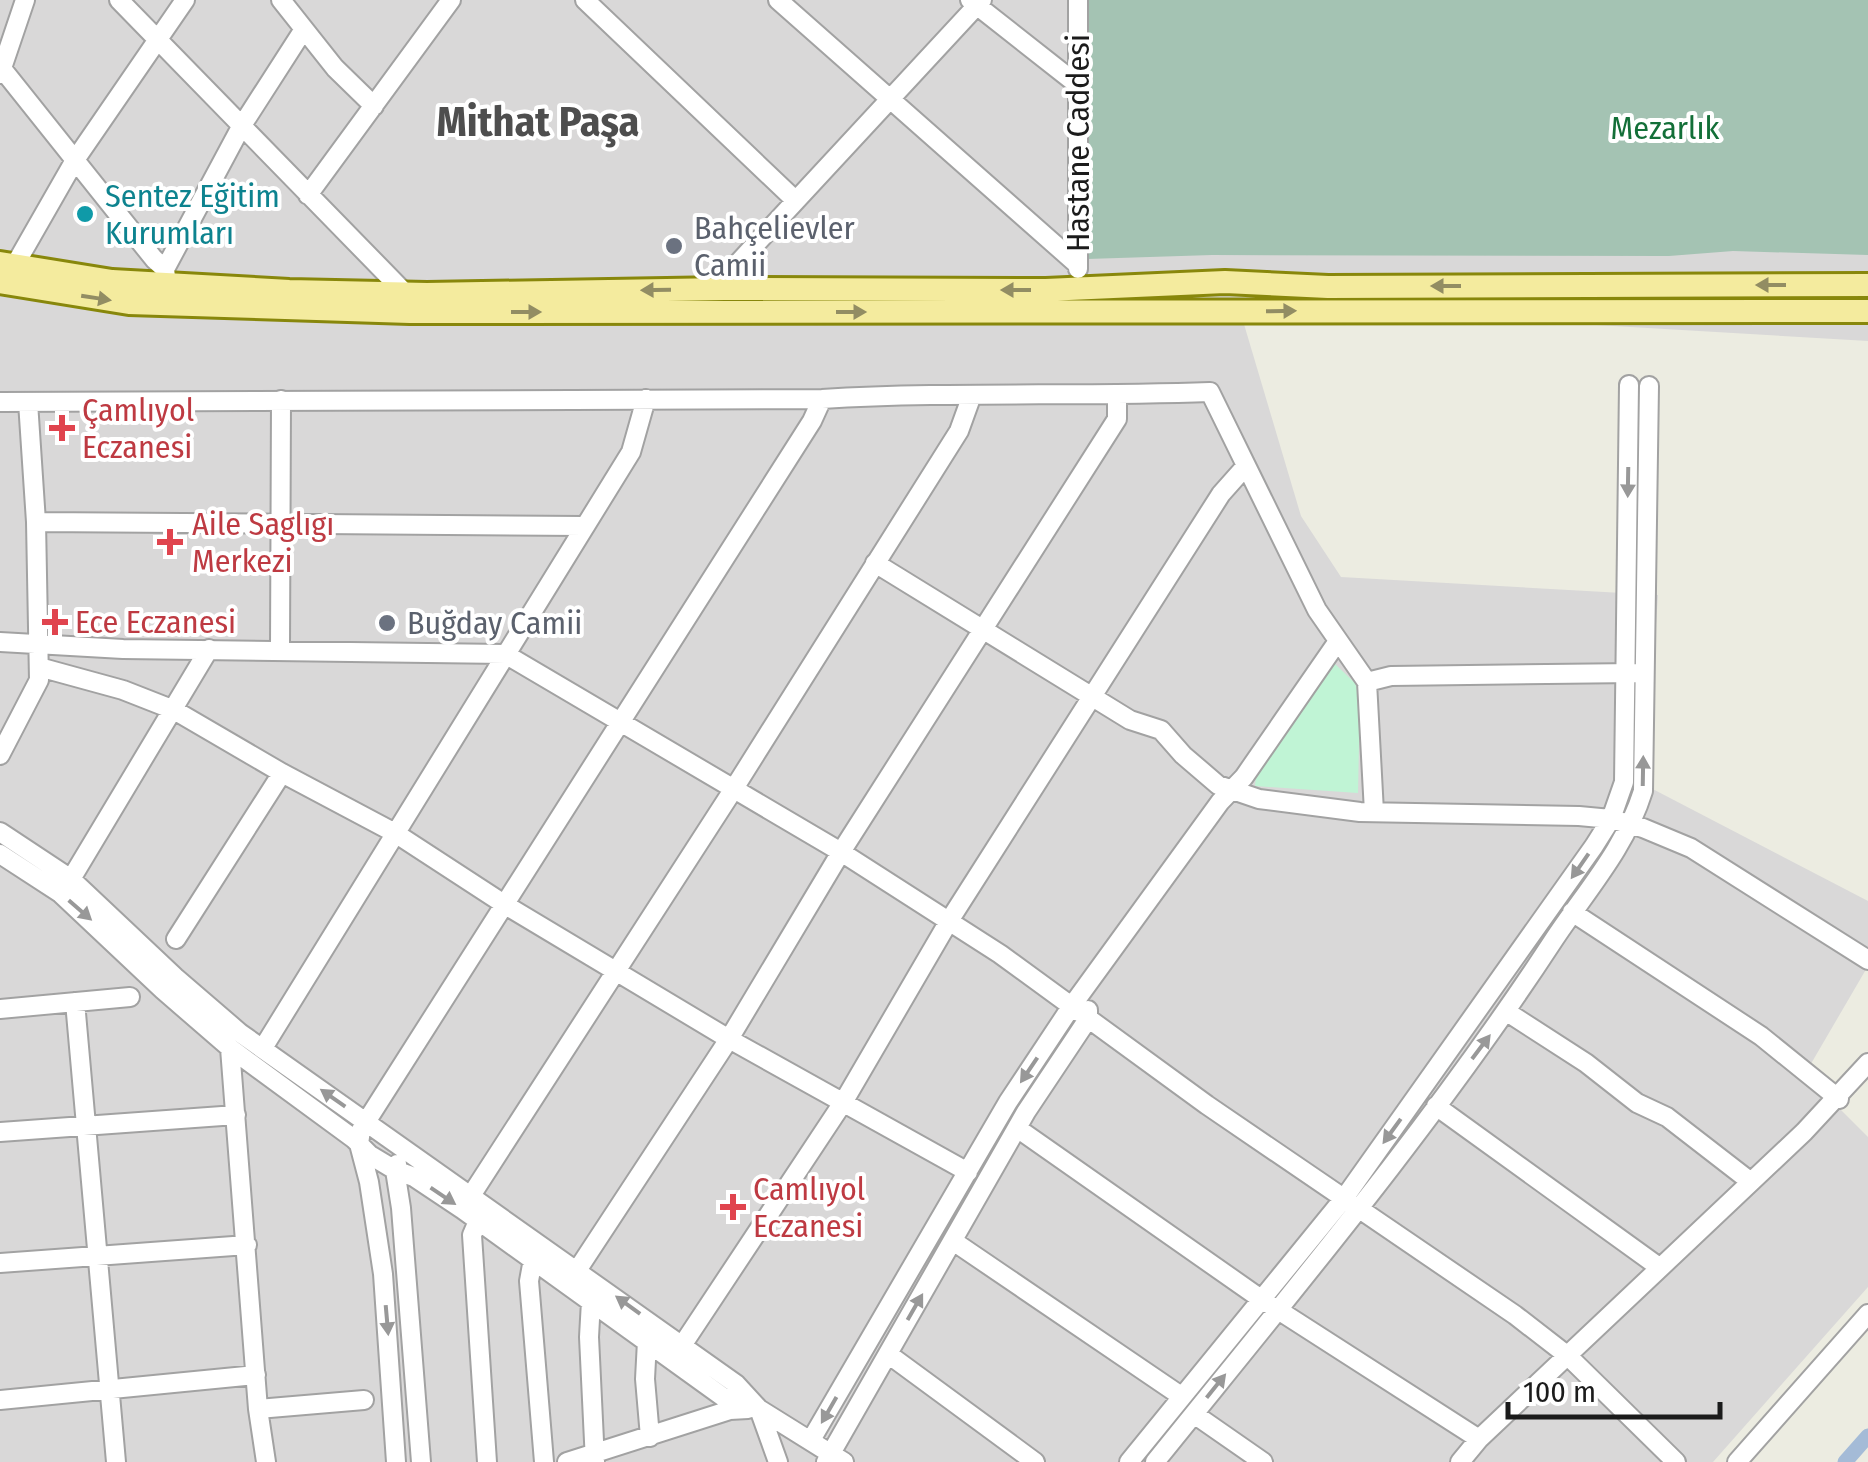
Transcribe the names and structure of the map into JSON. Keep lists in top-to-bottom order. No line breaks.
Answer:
{"streets":{"street":["Hastane Caddesi"]},"districts":["Mithat Paşa"],"parks":["Mezarlık"],"places":{"other":["Sentez Eğitim Kurumları","Bahçelievler Camii","Buğday Camii"],"health":["Çamlıyol Eczanesi","Aile Saglıgı Merkezi","Ece Eczanesi","Camlıyol Eczanesi"]},"scale_bar":"100 m"}
